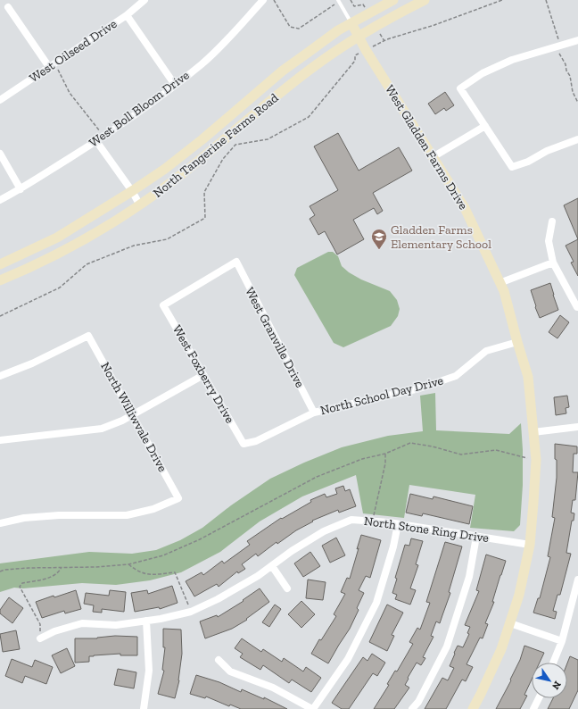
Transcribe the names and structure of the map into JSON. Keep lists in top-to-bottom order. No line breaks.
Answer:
{"streets":{"main road":["North Tangerine Farms Road","West Gladden Farms Drive"],"street":["West Oilseed Drive","West Boll Bloom Drive","West Granville Drive","West Foxberry Drive","North School Day Drive","North Williwvale Drive","North Stone Ring Drive"]},"crossings":[["North Tangerine Farms Road","West Gladden Farms Drive"],["West Gladden Farms Drive","North School Day Drive"],["West Gladden Farms Drive","North Stone Ring Drive"],["West Granville Drive","West Foxberry Drive"],["West Granville Drive","North School Day Drive"],["West Foxberry Drive","North School Day Drive"]],"places":{"school or university":["Gladden Farms Elementary School"]},"north":"bottom right"}
